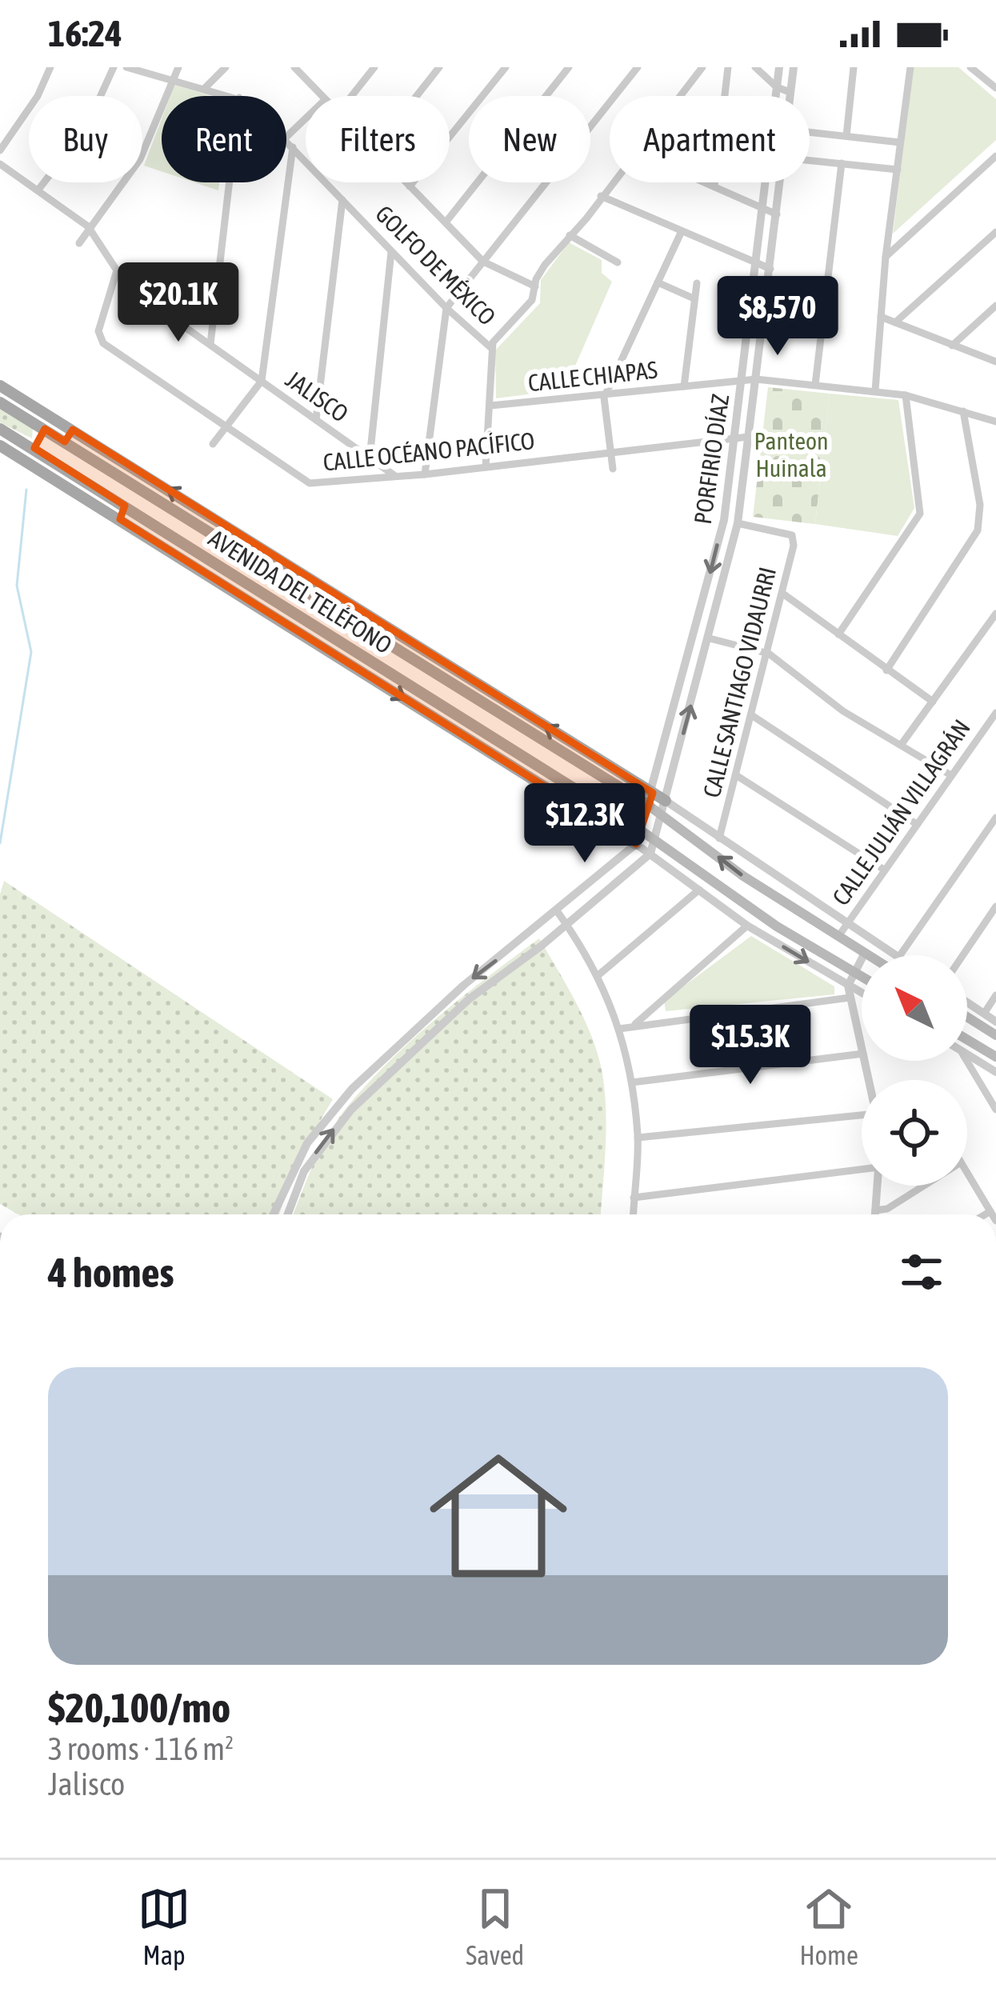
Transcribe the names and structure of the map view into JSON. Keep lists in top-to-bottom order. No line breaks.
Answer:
{"streets":{"main road":["AVENIDA DEL TELÉFONO"],"street":["GOLFO DE MÉXICO","CALLE CHIAPAS","JALISCO","CALLE OCÉANO PACÍFICO","PORFIRIO DÍAZ","CALLE SANTIAGO VIDAURRI","CALLE JULIÁN VILLAGRÁN"]},"crossings":[["CALLE CHIAPAS","PORFIRIO DÍAZ"],["JALISCO","CALLE OCÉANO PACÍFICO"],["CALLE OCÉANO PACÍFICO","PORFIRIO DÍAZ"],["PORFIRIO DÍAZ","AVENIDA DEL TELÉFONO"]],"parks":["Panteon Huinala"],"north":"top left","page":{"status":"16:24","chip":["Buy","Rent","Filters","New","Apartment"],"price":["$20.1K","$8,570","$12.3K","$15.3K"],"heading":"4 homes","list":[{"name":"$20,100/mo","note":"3 rooms · 116 m² · Jalisco"}],"tabs":["Map","Saved","Home"]}}
